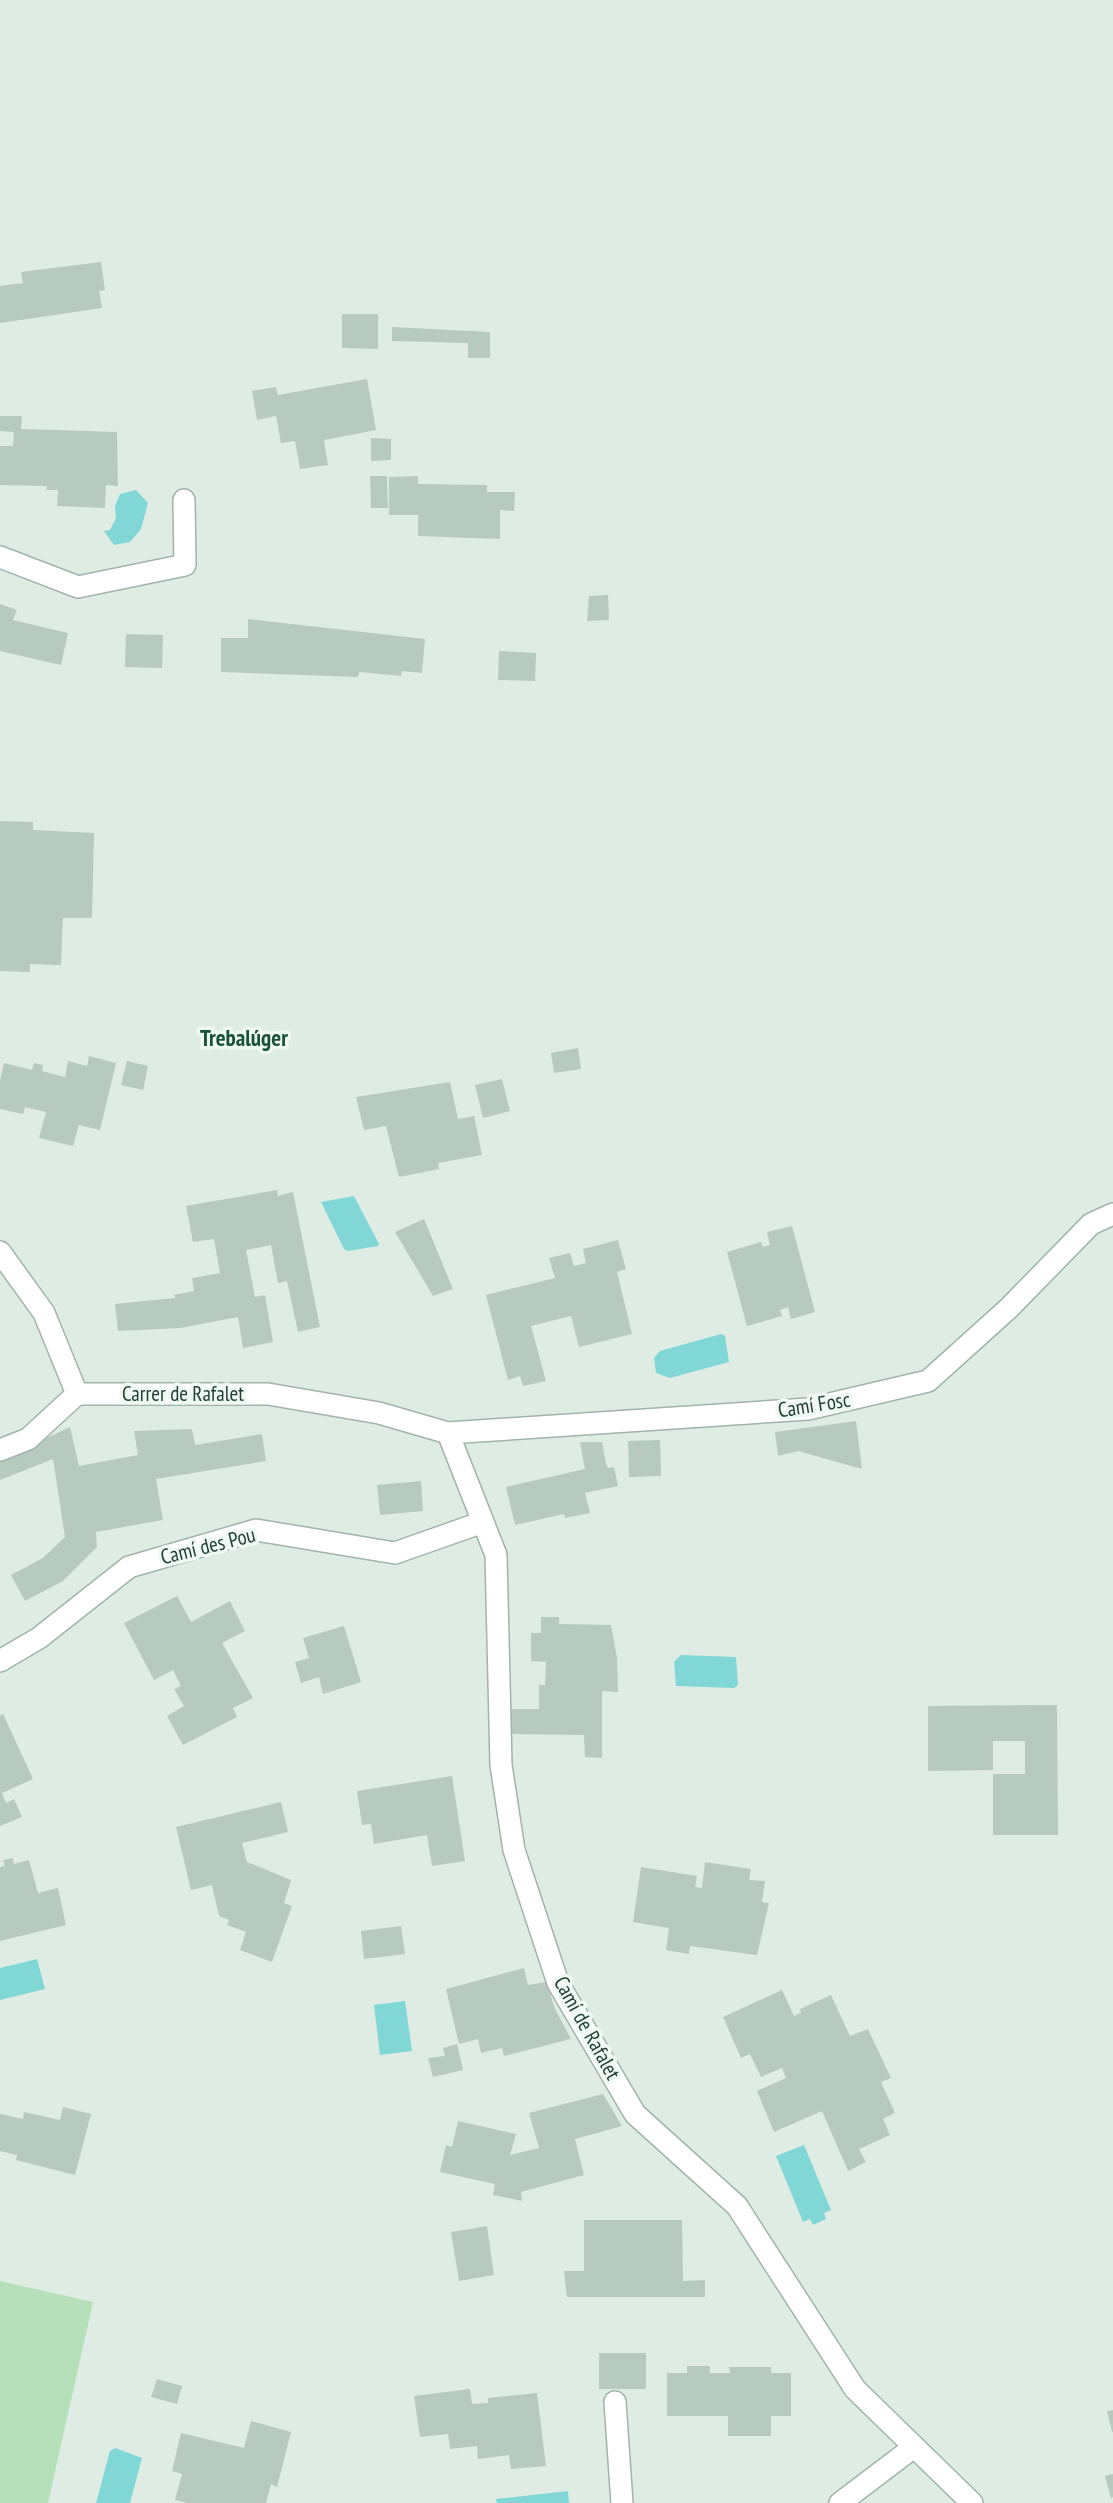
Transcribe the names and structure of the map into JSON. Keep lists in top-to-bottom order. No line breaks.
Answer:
{"streets":{"street":["Carrer de Rafalet","Camí Fosc","Camí des Pou","Camí de Rafalet"]},"crossings":[["Carrer de Rafalet","Camí Fosc"],["Carrer de Rafalet","Camí de Rafalet"],["Camí Fosc","Camí de Rafalet"],["Camí des Pou","Camí de Rafalet"]],"districts":["Trebalúger"]}
